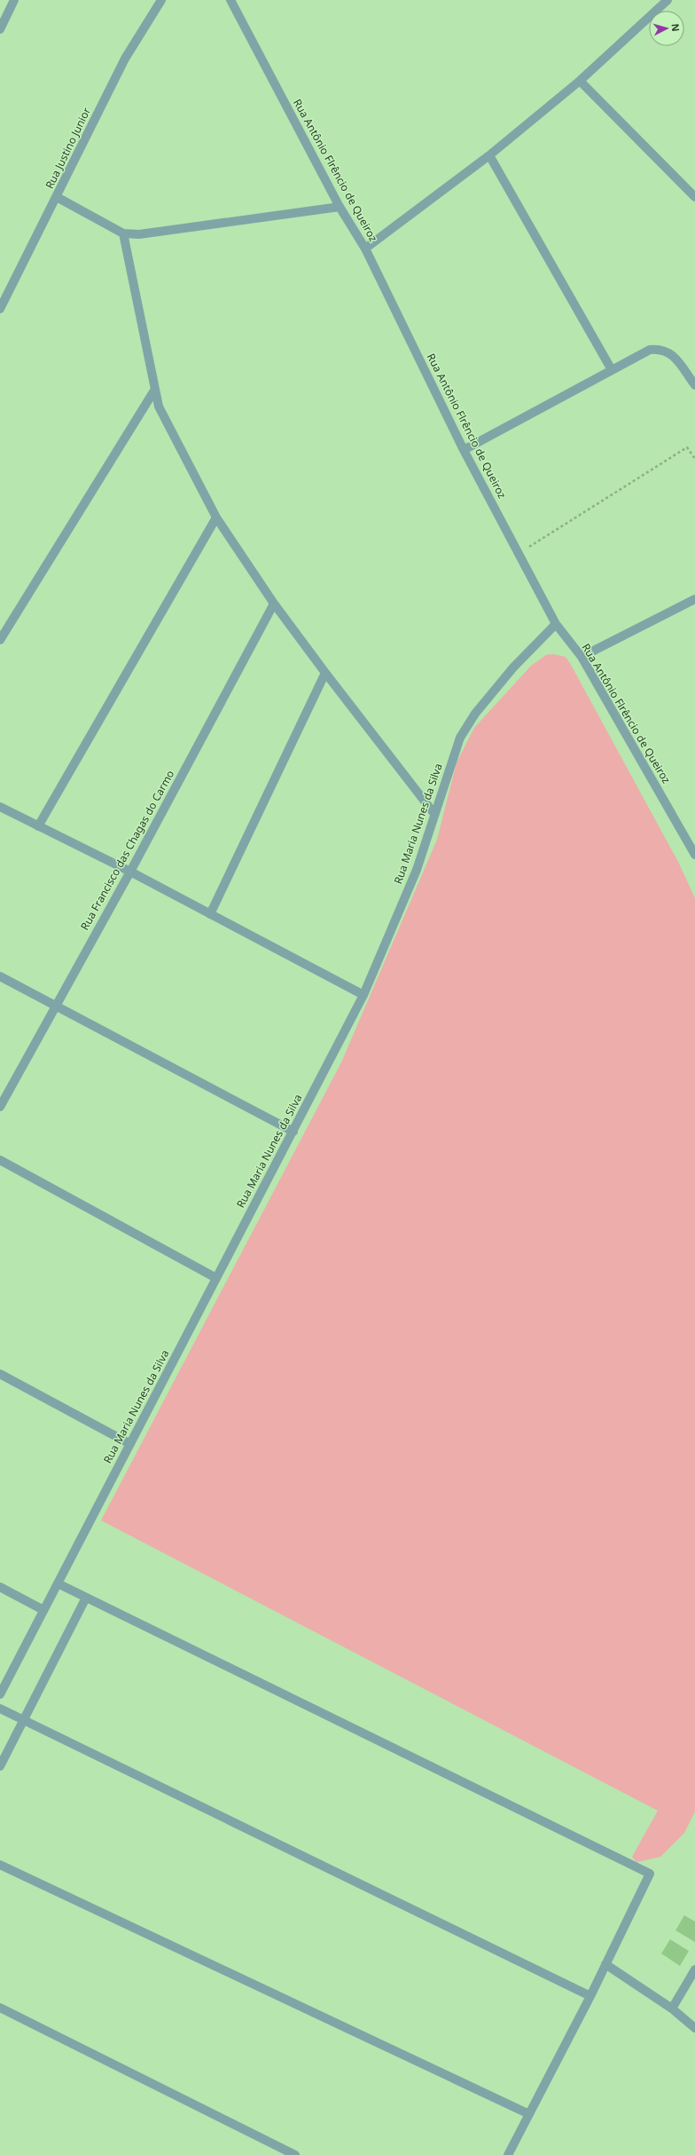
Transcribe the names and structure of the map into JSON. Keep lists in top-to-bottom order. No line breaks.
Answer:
{"streets":{"street":["Rua Justino Junior","Rua Antônio Flrêncio de Queiroz","Rua Maria Nunes da Silva","Rua Francisco das Chagas do Carmo"]},"crossings":[["Rua Antônio Flrêncio de Queiroz","Rua Maria Nunes da Silva"]],"north":"right"}
